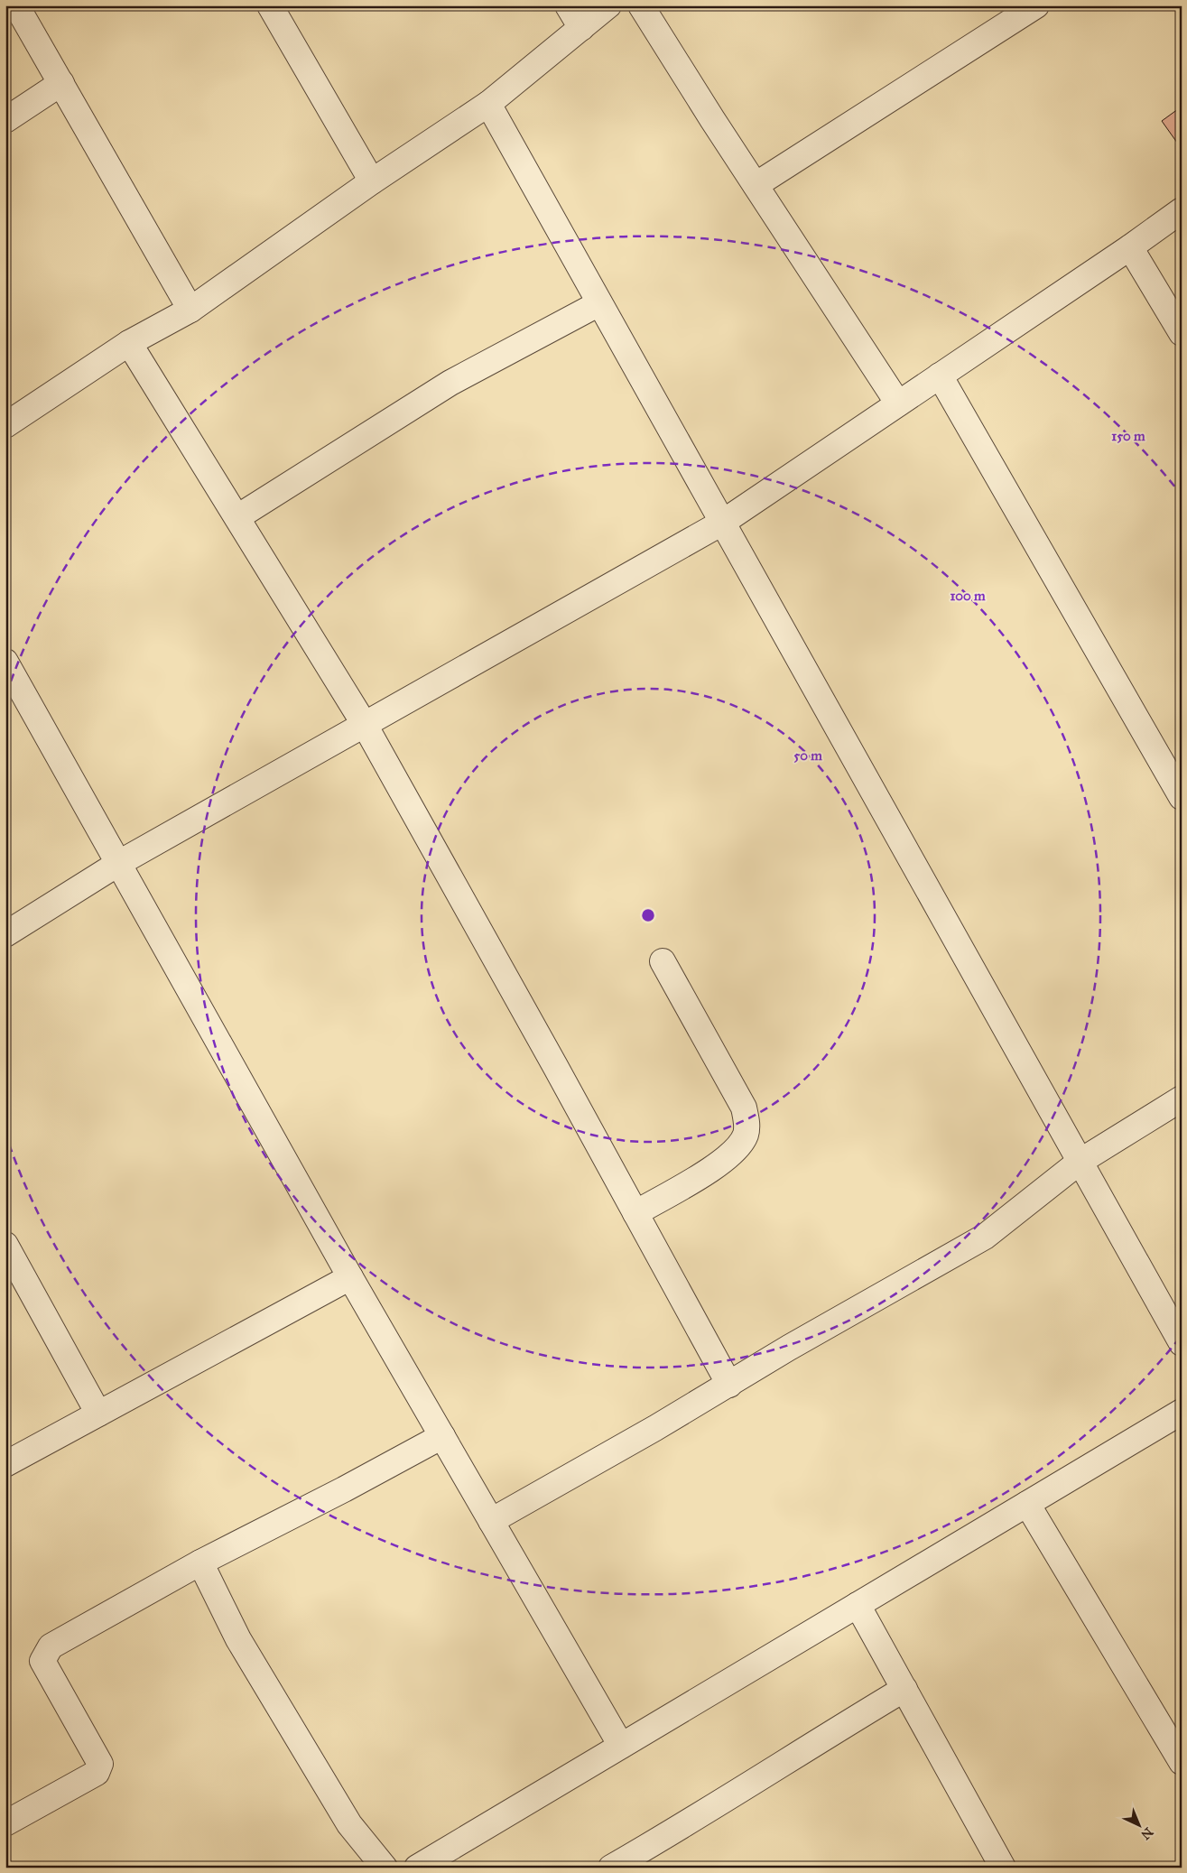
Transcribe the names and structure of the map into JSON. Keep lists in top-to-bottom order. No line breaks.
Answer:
{"north":"bottom right","rings":["150 m","100 m","50 m"]}
